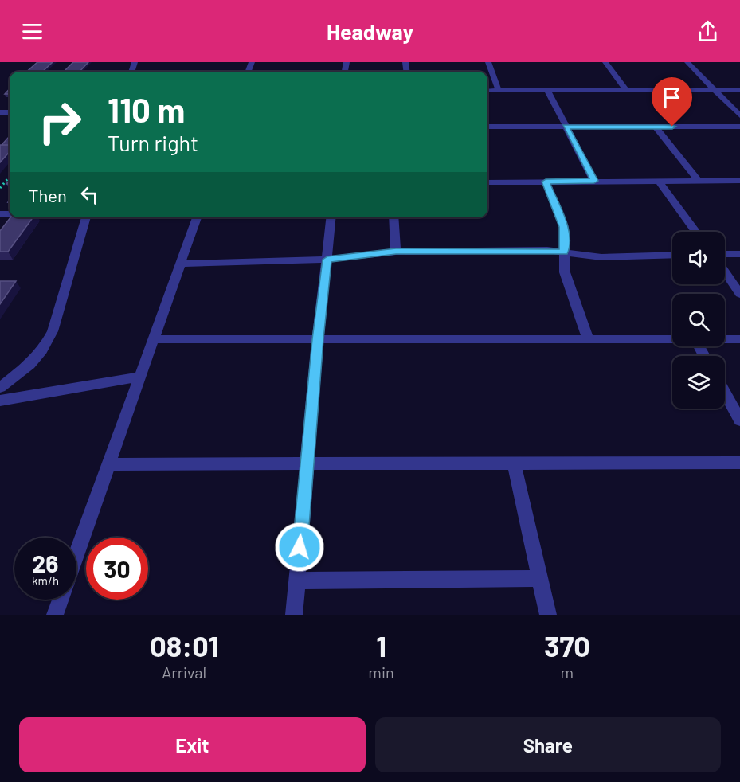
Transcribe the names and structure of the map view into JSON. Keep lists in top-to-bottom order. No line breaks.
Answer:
{"page":{"header":"Headway","turn":["110 m","Turn right"],"then":"Then","speed":"26 km/h","limit":"30","eta":["08:01","Arrival","1","min","370","m"],"buttons":["Exit","Share"]}}
